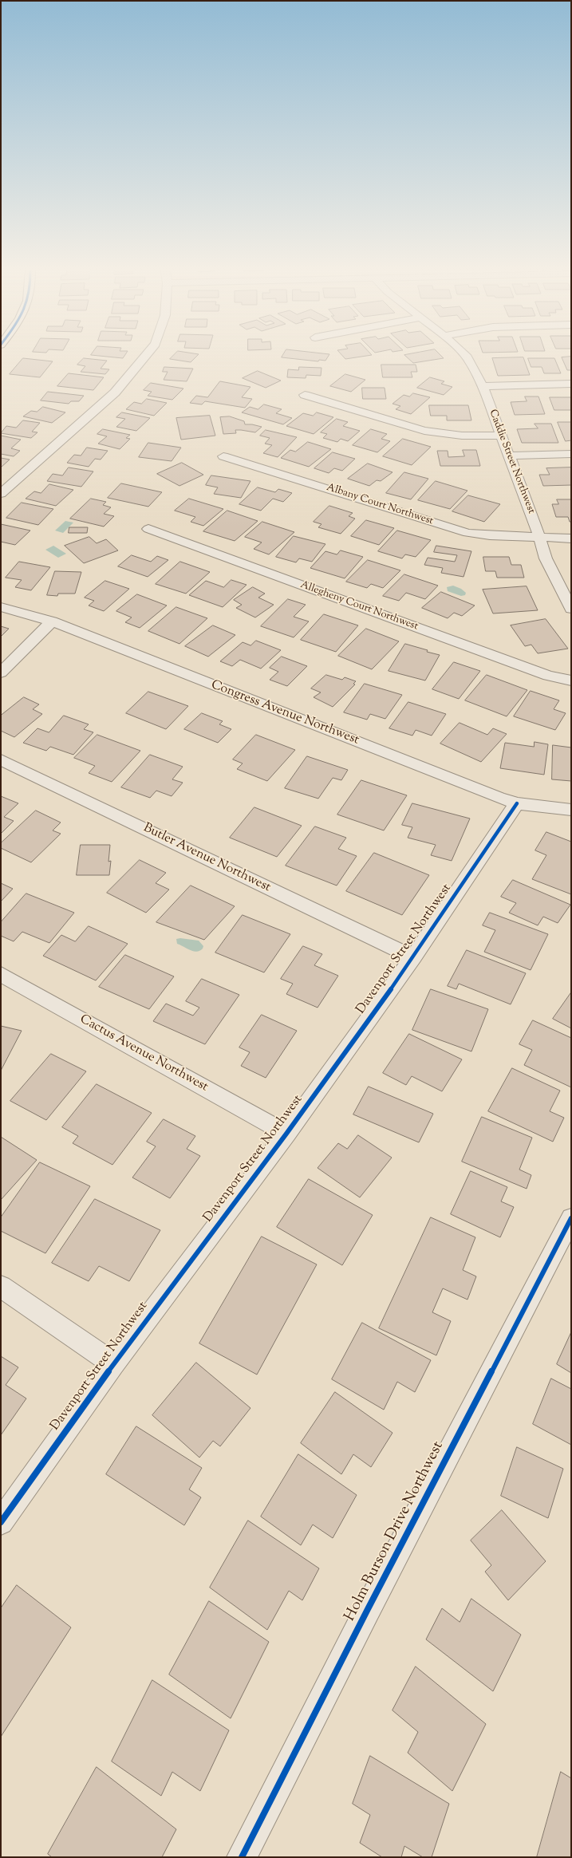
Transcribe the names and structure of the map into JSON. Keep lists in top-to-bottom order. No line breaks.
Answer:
{"streets":{"street":["Caddie Street Northwest","Albany Court Northwest","Allegheny Court Northwest","Congress Avenue Northwest","Butler Avenue Northwest","Davenport Street Northwest","Cactus Avenue Northwest","Holm Burson Drive Northwest"]},"crossings":[["Caddie Street Northwest","Albany Court Northwest"],["Congress Avenue Northwest","Davenport Street Northwest"],["Butler Avenue Northwest","Davenport Street Northwest"],["Davenport Street Northwest","Cactus Avenue Northwest"]]}
